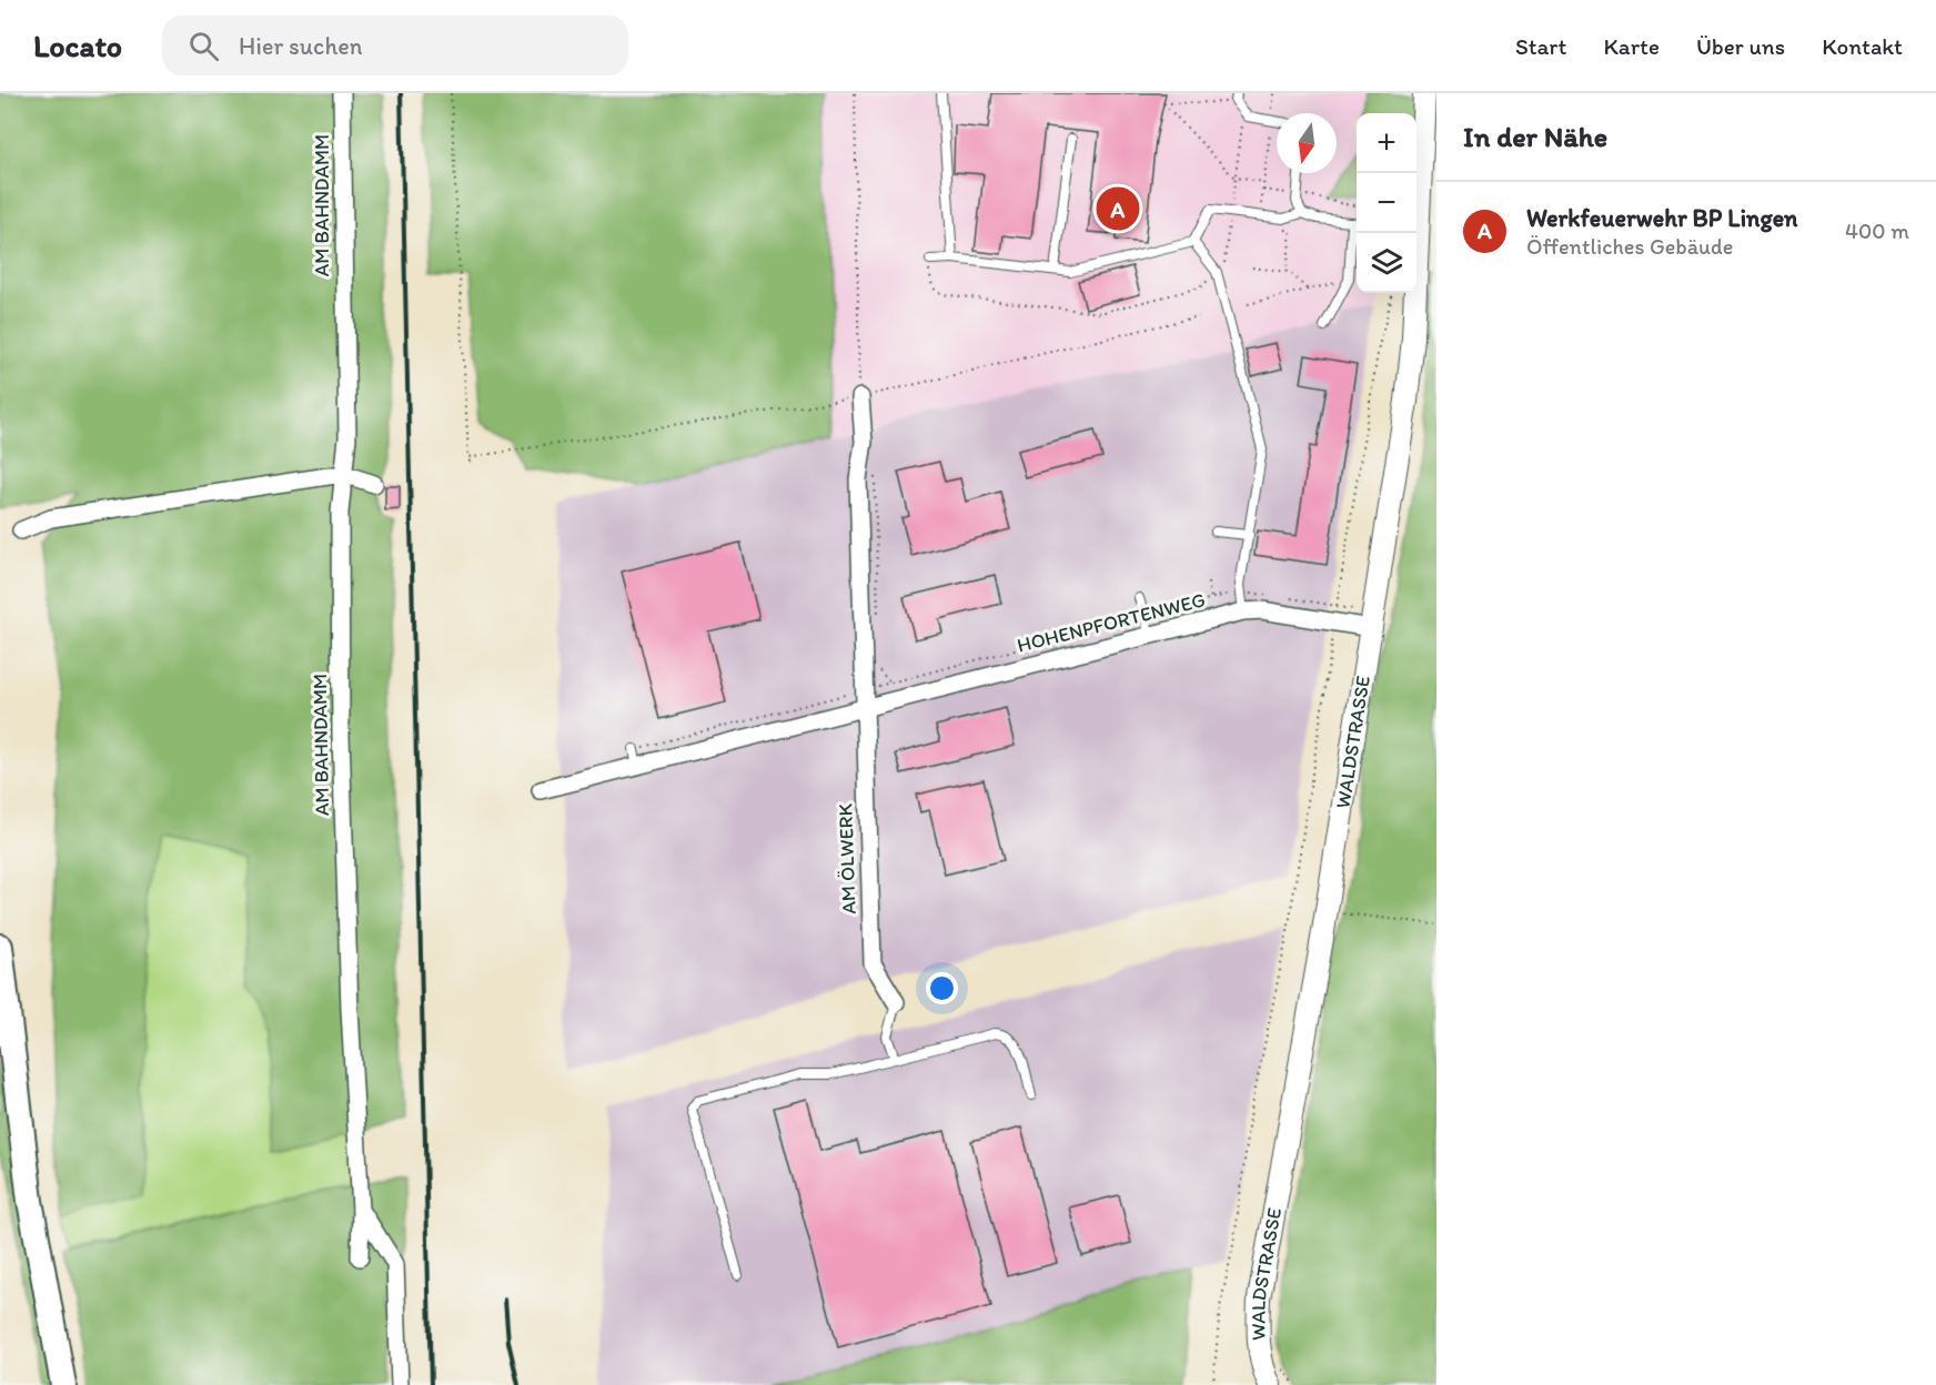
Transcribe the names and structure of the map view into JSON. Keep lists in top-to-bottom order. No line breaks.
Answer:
{"streets":{"street":["AM BAHNDAMM","HOHENPFORTENWEG","WALDSTRASSE","AM ÖLWERK"]},"crossings":[["HOHENPFORTENWEG","WALDSTRASSE"],["HOHENPFORTENWEG","AM ÖLWERK"]],"north":"bottom","page":{"header":"Locato","search":"Hier suchen","nav":["Start","Karte","Über uns","Kontakt"],"heading":"In der Nähe","map_buttons":["+","−"],"list":[{"mark":"A","name":"Werkfeuerwehr BP Lingen","note":"Öffentliches Gebäude","value":"400 m"}],"pins":"A"}}
